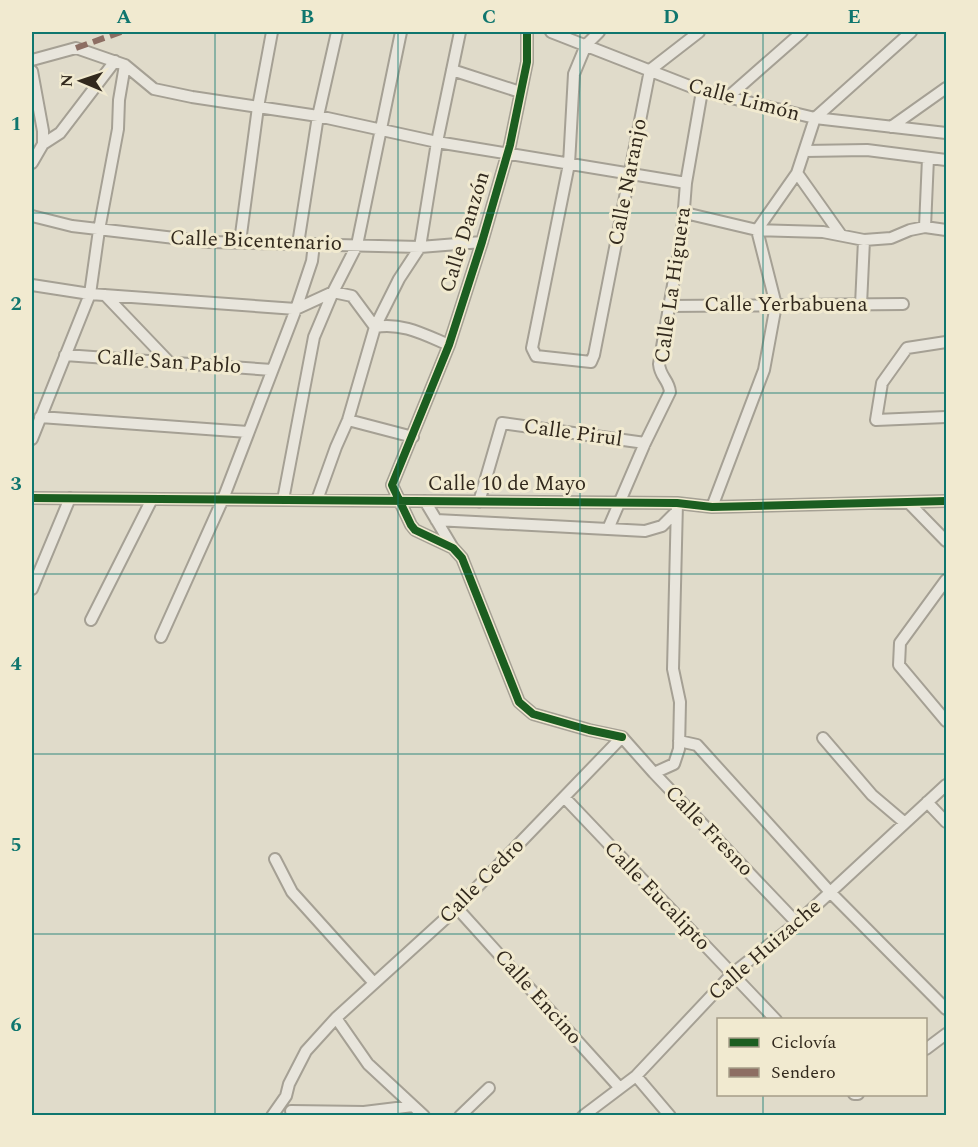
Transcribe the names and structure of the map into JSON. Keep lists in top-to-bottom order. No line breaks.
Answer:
{"streets":{"street":["Calle Limón","Calle Naranjo","Calle Danzón","Calle Bicentenario","Calle La Higuera","Calle Yerbabuena","Calle San Pablo","Calle Pirul","Calle 10 de Mayo","Calle Fresno","Calle Cedro","Calle Eucalipto","Calle Huizache","Calle Encino"]},"crossings":[["Calle Limón","Calle Naranjo"],["Calle Limón","Calle La Higuera"],["Calle Danzón","Calle Bicentenario"],["Calle Danzón","Calle 10 de Mayo"],["Calle La Higuera","Calle Yerbabuena"],["Calle La Higuera","Calle Pirul"],["Calle La Higuera","Calle 10 de Mayo"],["Calle Pirul","Calle 10 de Mayo"],["Calle Fresno","Calle Cedro"],["Calle Fresno","Calle Huizache"],["Calle Cedro","Calle Eucalipto"],["Calle Cedro","Calle Encino"],["Calle Eucalipto","Calle Huizache"],["Calle Huizache","Calle Encino"]],"legend":["Ciclovía","Sendero"],"north":"left","grid":{"columns":["A","B","C","D","E"],"rows":["1","2","3","4","5","6"]}}
